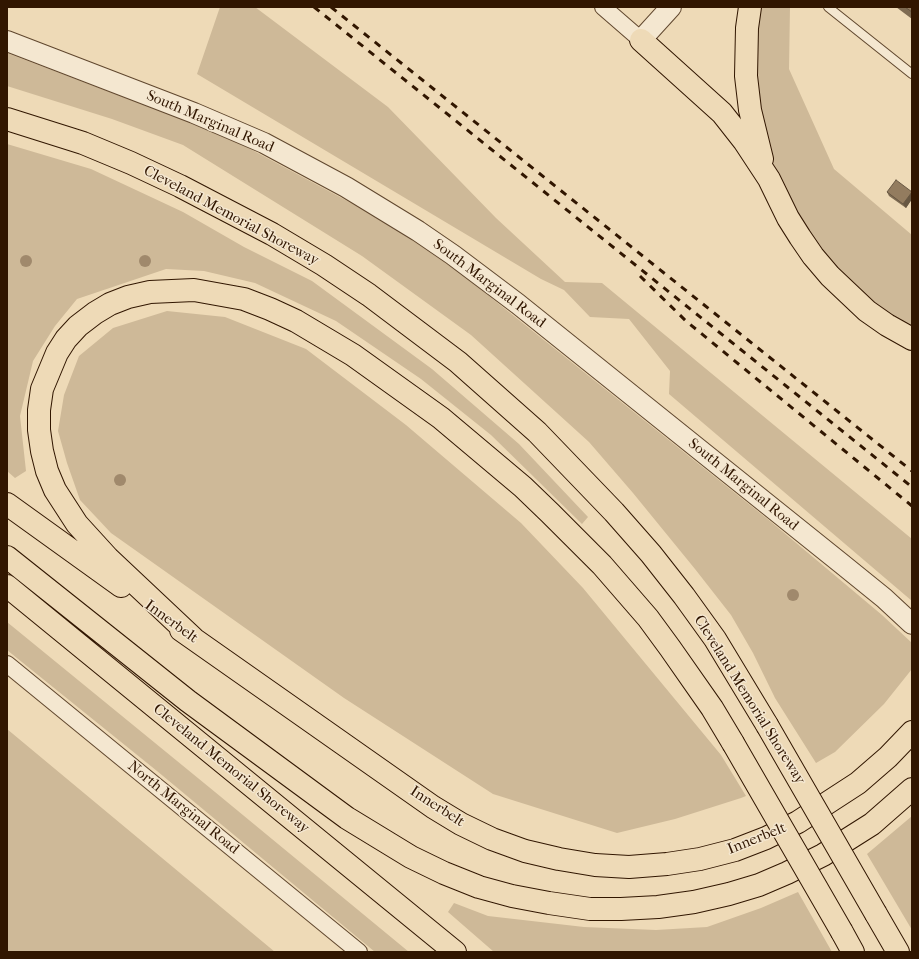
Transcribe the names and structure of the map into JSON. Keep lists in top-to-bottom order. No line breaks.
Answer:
{"streets":{"highway":["Cleveland Memorial Shoreway","Innerbelt"],"street":["South Marginal Road","North Marginal Road"]}}
